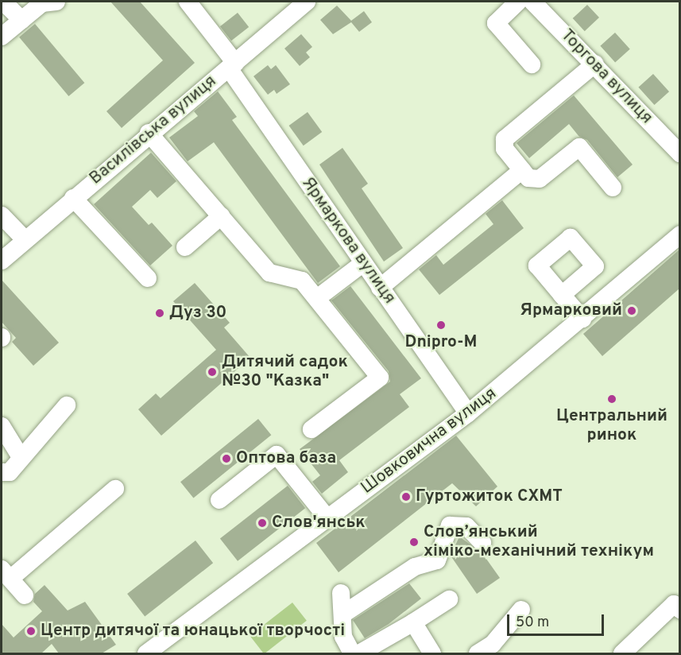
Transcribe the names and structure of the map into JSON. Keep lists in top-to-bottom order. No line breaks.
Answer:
{"streets":{"street":["Торгова вулиця","Василівська вулиця","Ярмаркова вулиця","Шовковична вулиця"]},"crossings":[["Василівська вулиця","Ярмаркова вулиця"],["Ярмаркова вулиця","Шовковична вулиця"]],"places":["Ярмарковий","Дуз 30","Dnipro-M","Дитячий садок №30 \"Казка\"","Центральний ринок","Оптова база","Гуртожиток СХМТ","Слов'янськ","Слов’янський хіміко-механічний технікум","Центр дитячої та юнацької творчості"],"scale_bar":"50 m"}
